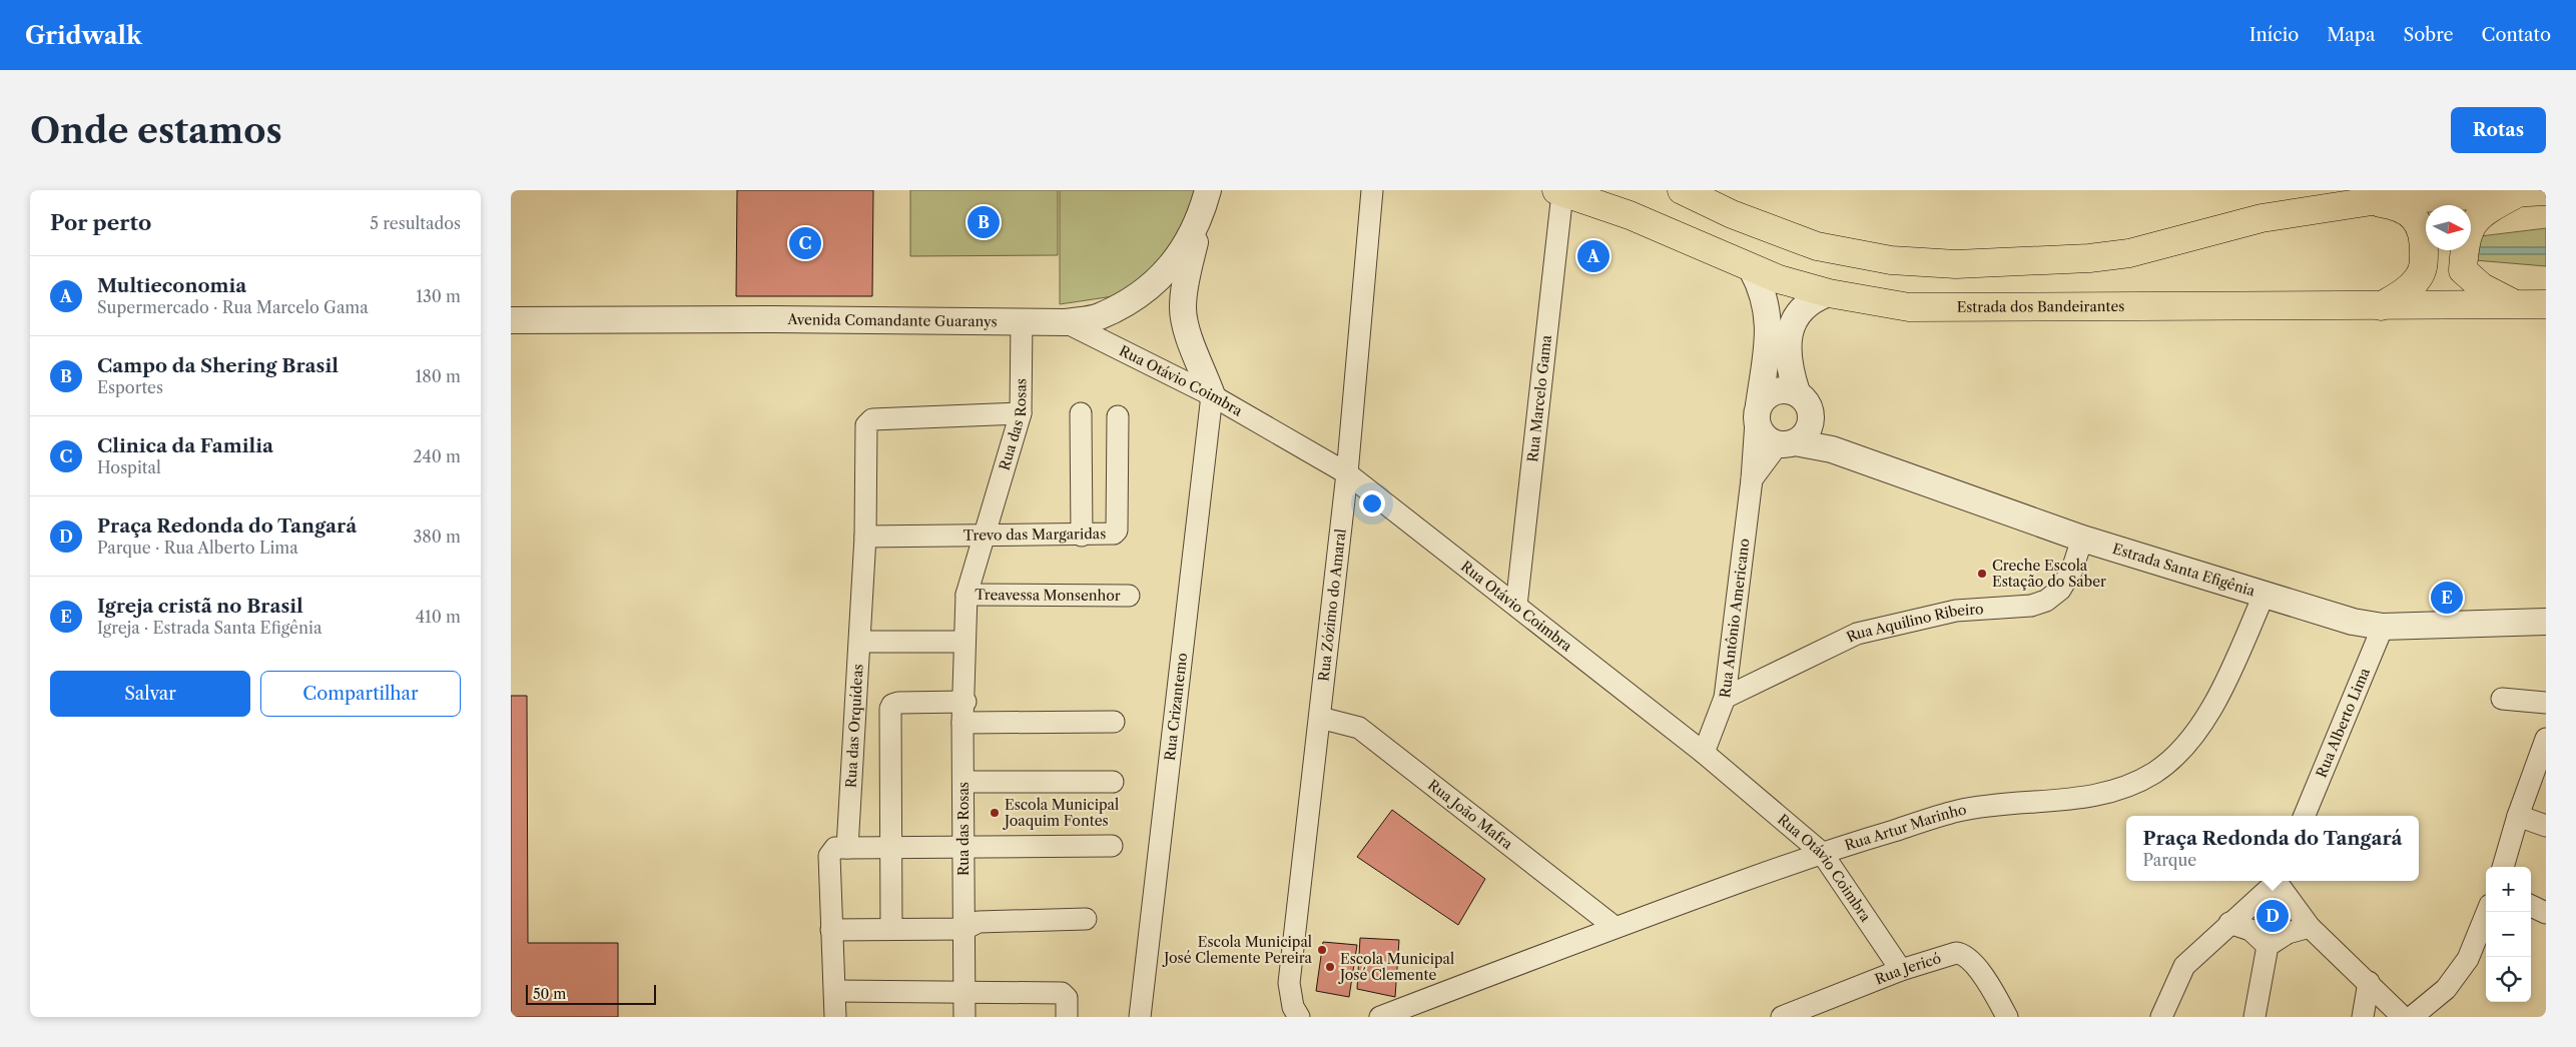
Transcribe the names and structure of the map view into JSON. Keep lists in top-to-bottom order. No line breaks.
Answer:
{"streets":{"main road":["Estrada dos Bandeirantes"],"street":["Avenida Comandante Guaranys","Rua Otávio Coimbra","Rua Marcelo Gama","Rua das Rosas","Trevo das Margaridas","Estrada Santa Efigênia","Treavessa Monsenhor","Rua Zózimo do Amaral","Rua Antônio Americano","Rua Aquilino Ribeiro","Rua Crizantemo","Rua Alberto Lima","Rua das Orquídeas","Rua João Mafra","Rua Artur Marinho","Rua Jericó"]},"crossings":[["Estrada dos Bandeirantes","Rua Marcelo Gama"],["Estrada dos Bandeirantes","Rua Antônio Americano"],["Avenida Comandante Guaranys","Rua Otávio Coimbra"],["Avenida Comandante Guaranys","Rua das Rosas"],["Rua Otávio Coimbra","Rua Marcelo Gama"],["Rua Otávio Coimbra","Rua Zózimo do Amaral"],["Rua Otávio Coimbra","Rua Antônio Americano"],["Rua Otávio Coimbra","Rua Crizantemo"],["Rua Otávio Coimbra","Rua Artur Marinho"],["Rua Otávio Coimbra","Rua Jericó"],["Rua das Rosas","Trevo das Margaridas"],["Rua das Rosas","Treavessa Monsenhor"],["Rua das Rosas","Rua das Orquídeas"],["Trevo das Margaridas","Rua das Orquídeas"],["Estrada Santa Efigênia","Rua Antônio Americano"],["Estrada Santa Efigênia","Rua Aquilino Ribeiro"],["Estrada Santa Efigênia","Rua Alberto Lima"],["Estrada Santa Efigênia","Rua Artur Marinho"],["Rua Zózimo do Amaral","Rua João Mafra"],["Rua Antônio Americano","Rua Aquilino Ribeiro"],["Rua João Mafra","Rua Artur Marinho"]],"places":["Creche Escola Estação do Saber","Escola Municipal Joaquim Fontes","Escola Municipal José Clemente Pereira","Escola Municipal José Clemente"],"scale_bar":"50 m","north":"right","page":{"header":"Gridwalk","nav":["Início","Mapa","Sobre","Contato"],"buttons":["Rotas",["Salvar","Compartilhar"]],"title":"Onde estamos","heading":["Por perto","5 resultados"],"pins":["B","C","A","E","D"],"list":[{"mark":"A","name":"Multieconomia","note":"Supermercado · Rua Marcelo Gama","value":"130 m"},{"mark":"B","name":"Campo da Shering Brasil","note":"Esportes","value":"180 m"},{"mark":"C","name":"Clinica da Familia","note":"Hospital","value":"240 m"},{"mark":"D","name":"Praça Redonda do Tangará","note":"Parque · Rua Alberto Lima","value":"380 m"},{"mark":"E","name":"Igreja cristã no Brasil","note":"Igreja · Estrada Santa Efigênia","value":"410 m"}],"popup":["Praça Redonda do Tangará","Parque"],"map_buttons":["+","−"],"scale":"50 m"}}
